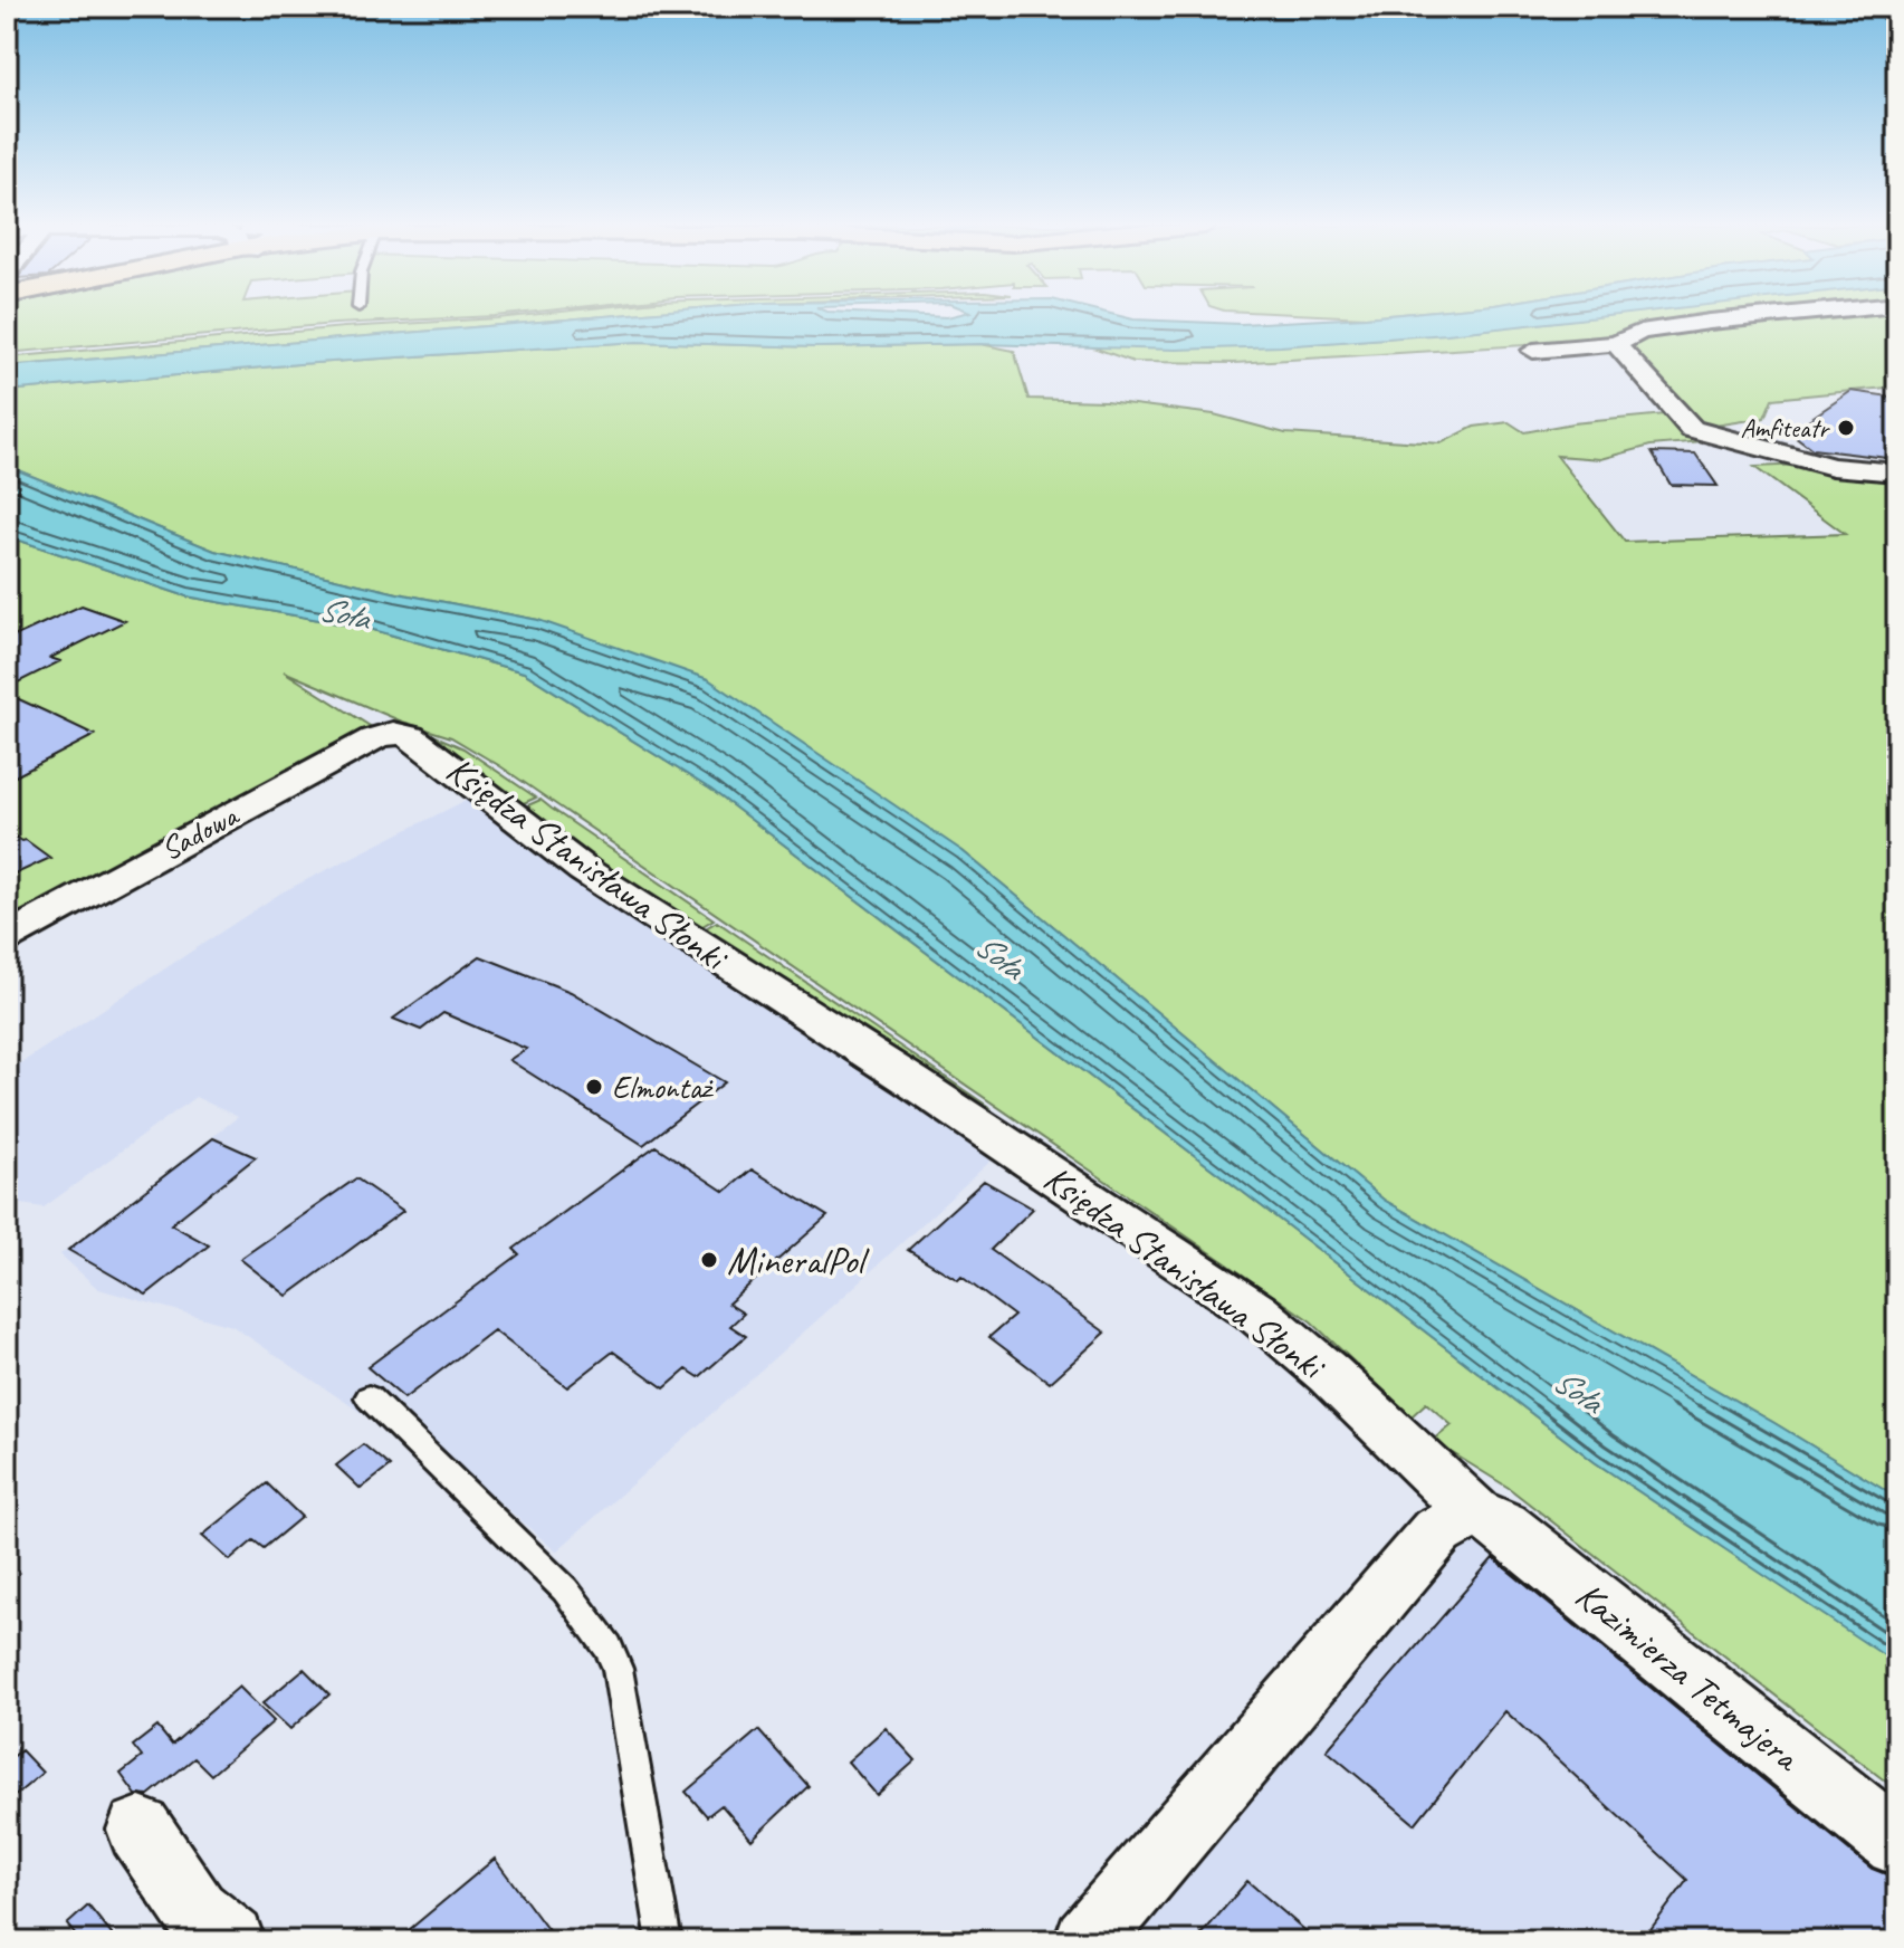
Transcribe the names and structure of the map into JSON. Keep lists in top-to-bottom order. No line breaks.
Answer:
{"streets":{"street":["Sadowa","Księdza Stanisława Słonki","Kazimierza Tetmajera"]},"crossings":[["Sadowa","Księdza Stanisława Słonki"],["Księdza Stanisława Słonki","Kazimierza Tetmajera"]],"water":["Soła"],"places":["Amfiteatr","Elmontaż","MineralPol"]}
